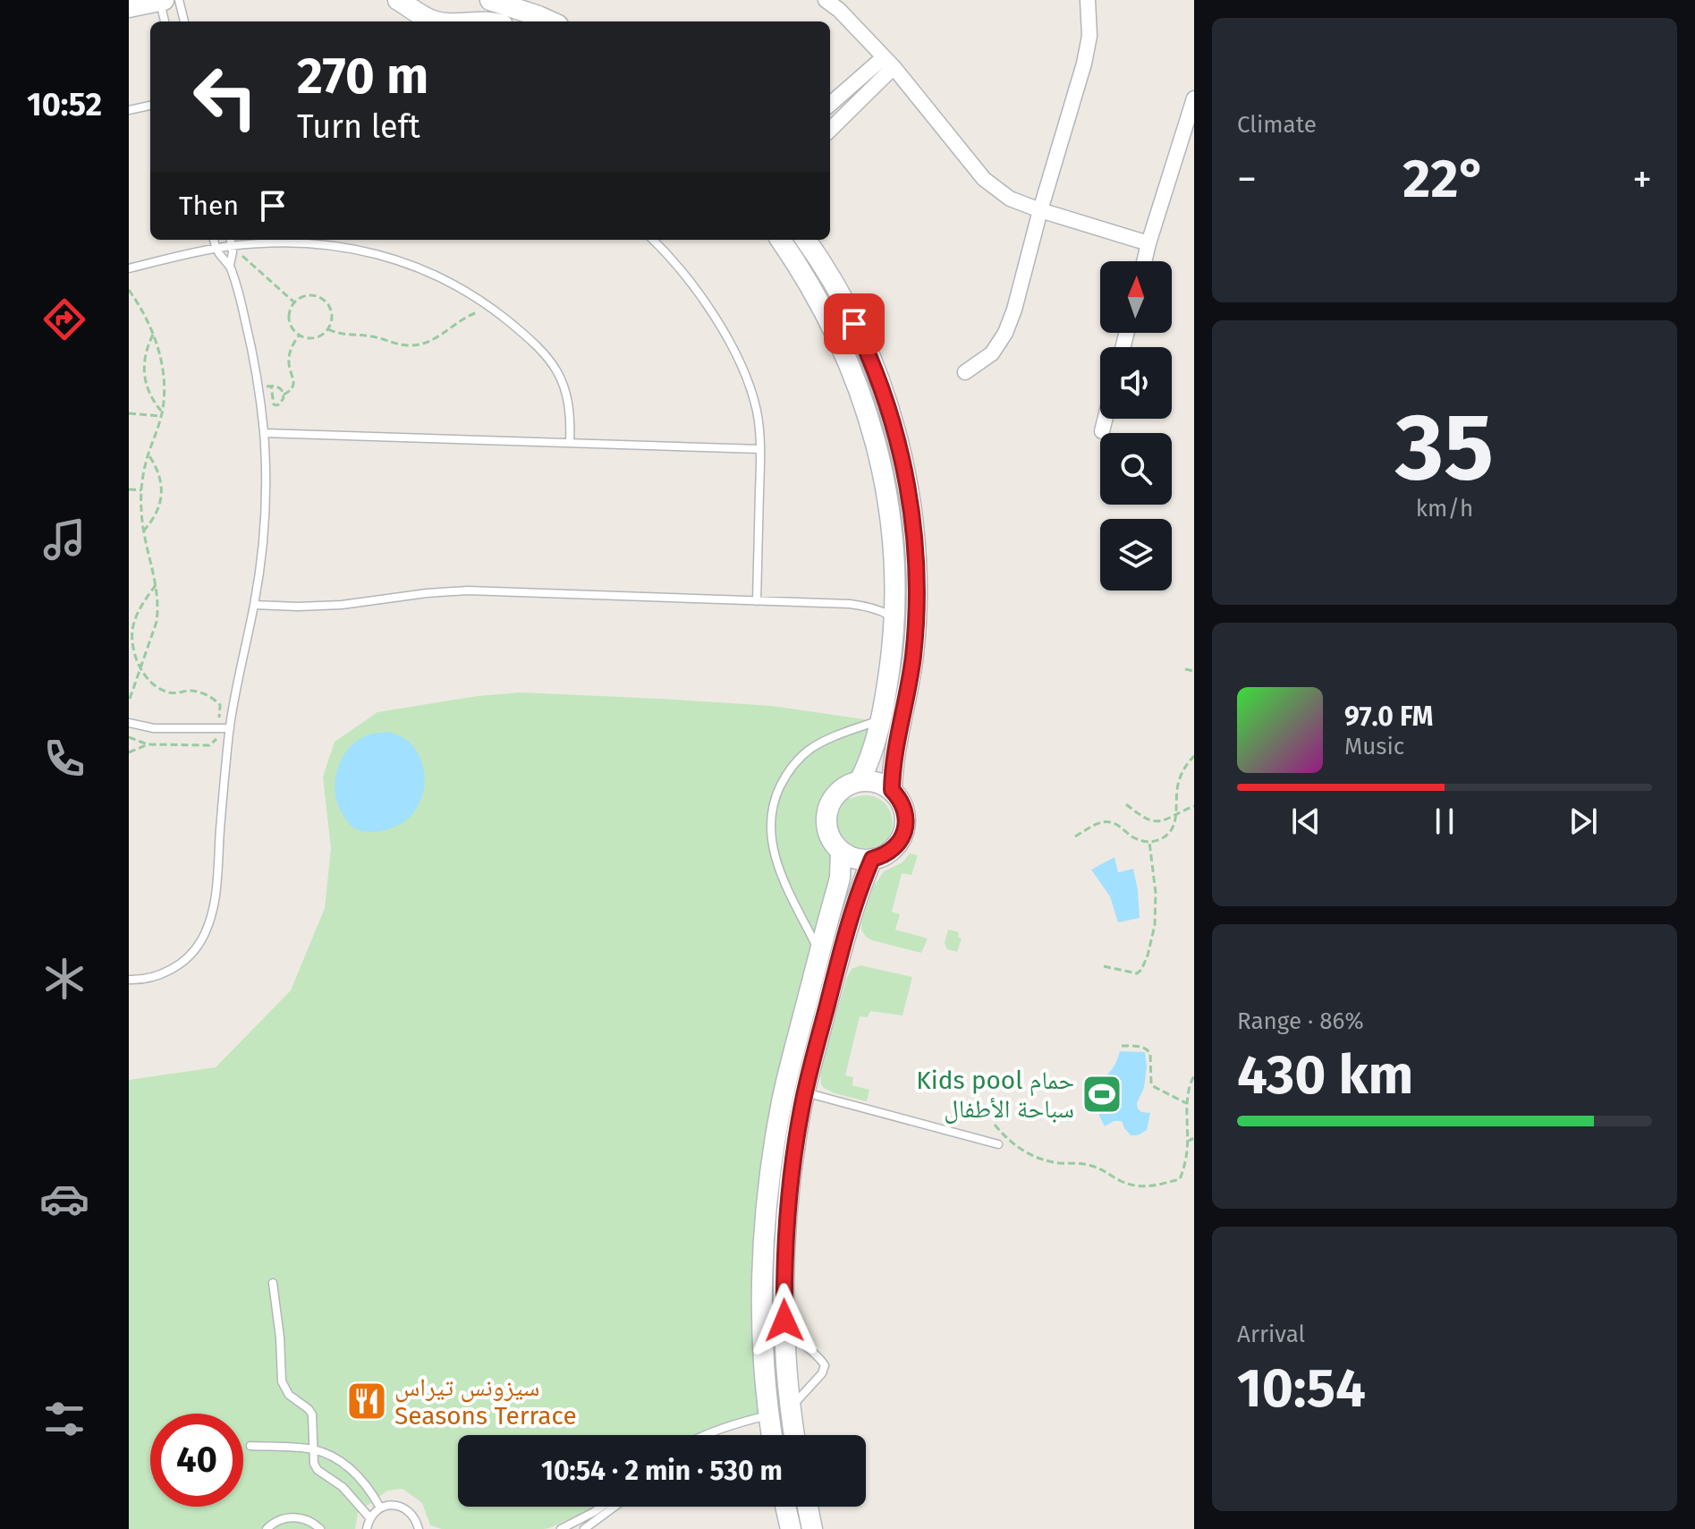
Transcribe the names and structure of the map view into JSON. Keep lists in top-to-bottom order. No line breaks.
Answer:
{"places":{"sports":["Kids pool حمام سباحة الأطفال"],"restaurant":["سيزونس تيراس Seasons Terrace"]},"north":"top","page":{"tabs":"10:52","tile":["Climate",["35","km/h"],["Range · 86%","430 km"],["Arrival","10:54"]],"turn":["270 m","Turn left"],"heat":["−","22°","+"],"then":"Then","song":["97.0 FM","Music"],"limit":"40","trip":"10:54 · 2 min · 530 m"}}
